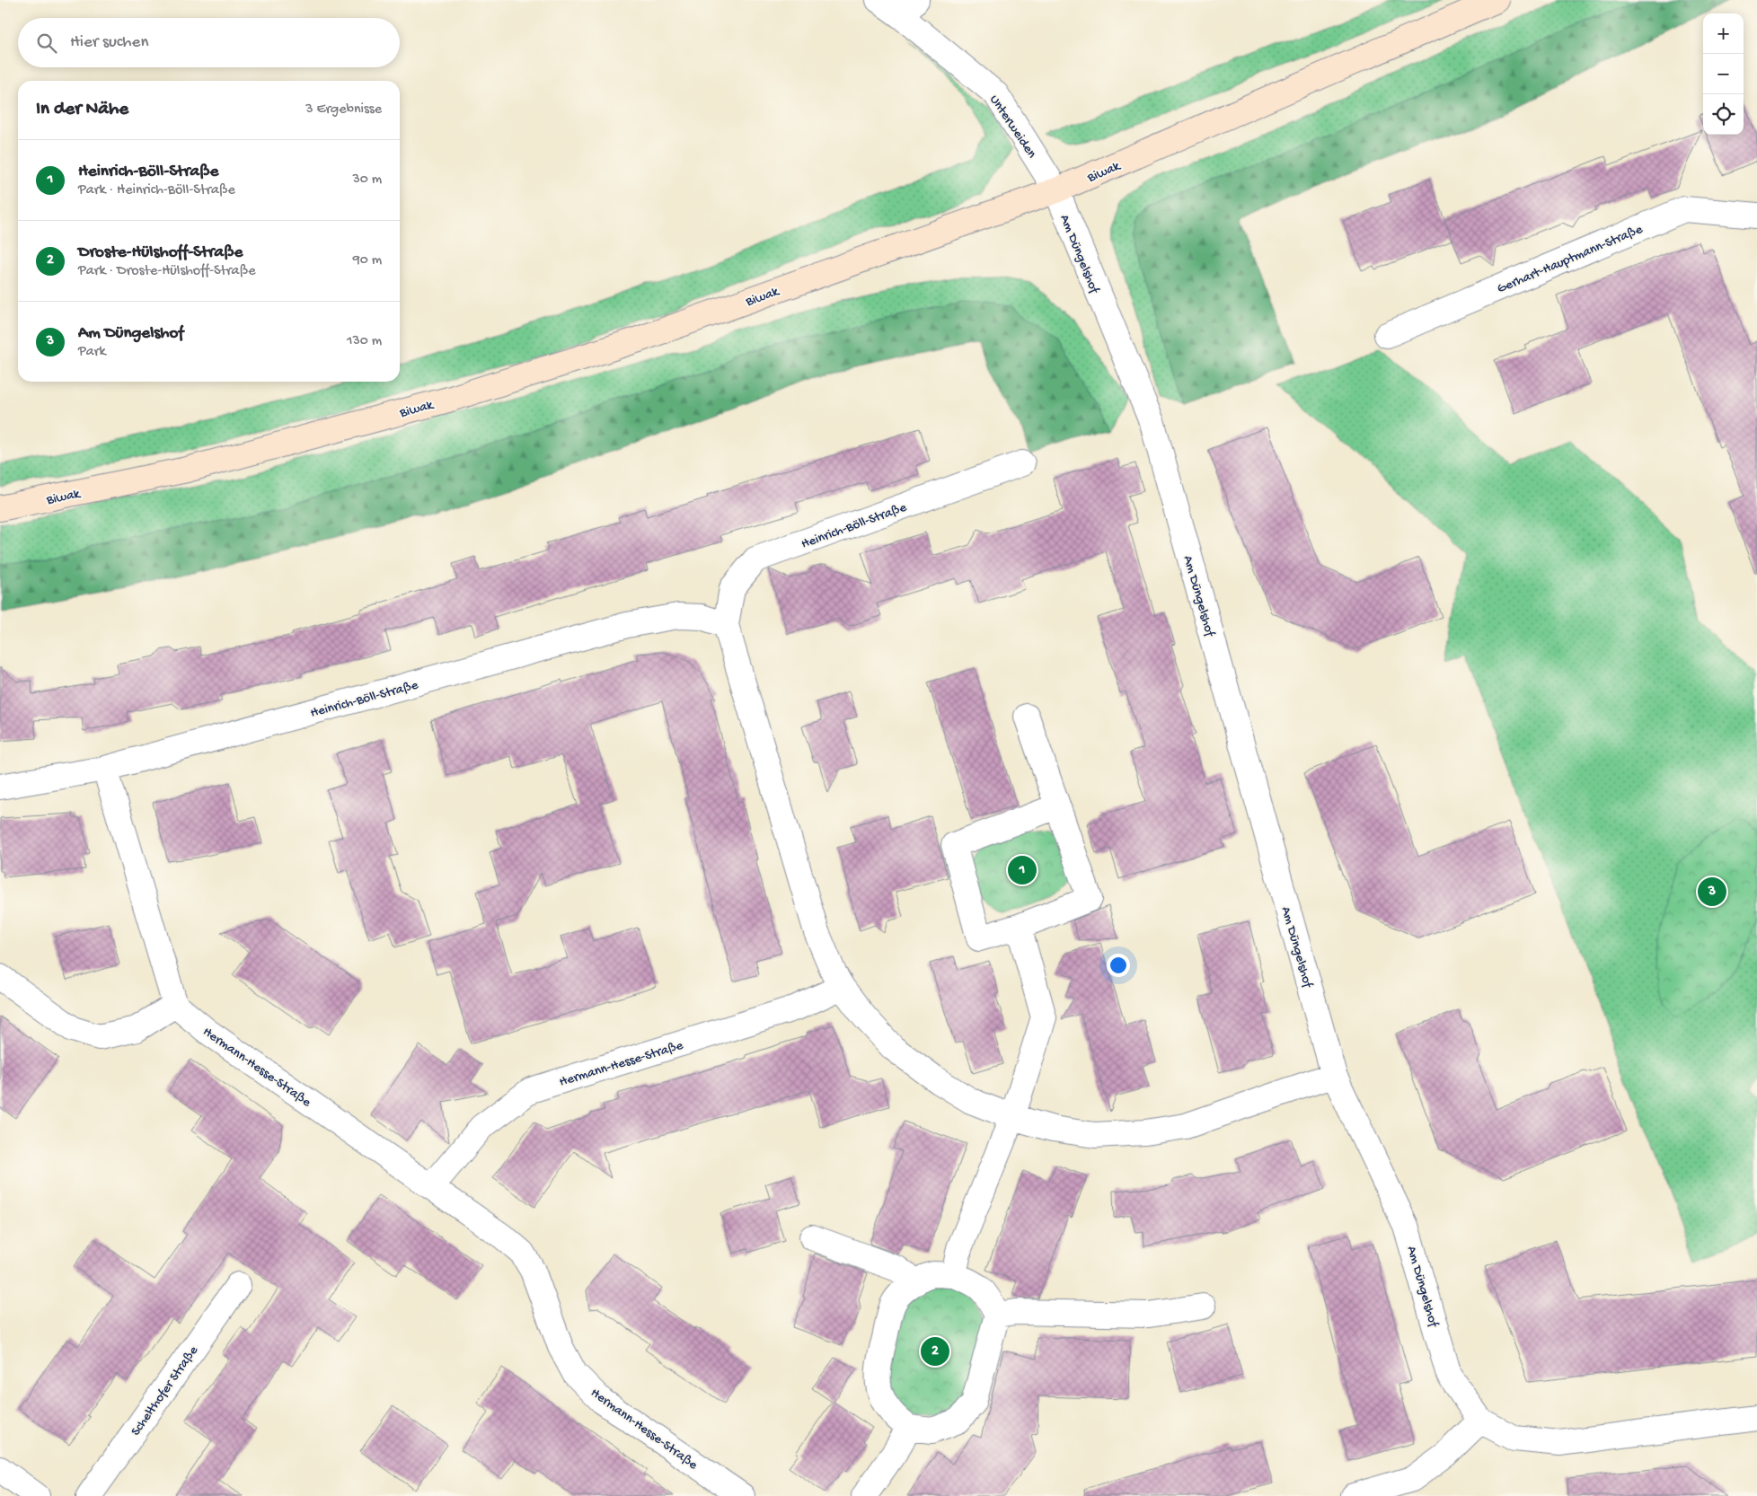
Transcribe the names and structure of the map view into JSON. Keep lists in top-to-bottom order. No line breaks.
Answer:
{"streets":{"street":["Unterweiden","Biwak","Am Düngelshof","Gerhart-Hauptmann-Straße","Heinrich-Böll-Straße","Hermann-Hesse-Straße","Schelthofer Straße"]},"crossings":[["Unterweiden","Biwak"],["Unterweiden","Am Düngelshof"],["Biwak","Am Düngelshof"],["Am Düngelshof","Heinrich-Böll-Straße"],["Heinrich-Böll-Straße","Hermann-Hesse-Straße"]],"page":{"map_buttons":["+","−"],"search":"Hier suchen","heading":["In der Nähe","3 Ergebnisse"],"list":[{"mark":"1","name":"Heinrich-Böll-Straße","note":"Park · Heinrich-Böll-Straße","value":"30 m"},{"mark":"2","name":"Droste-Hülshoff-Straße","note":"Park · Droste-Hülshoff-Straße","value":"90 m"},{"mark":"3","name":"Am Düngelshof","note":"Park","value":"130 m"}],"pins":["1","3","2"]}}
